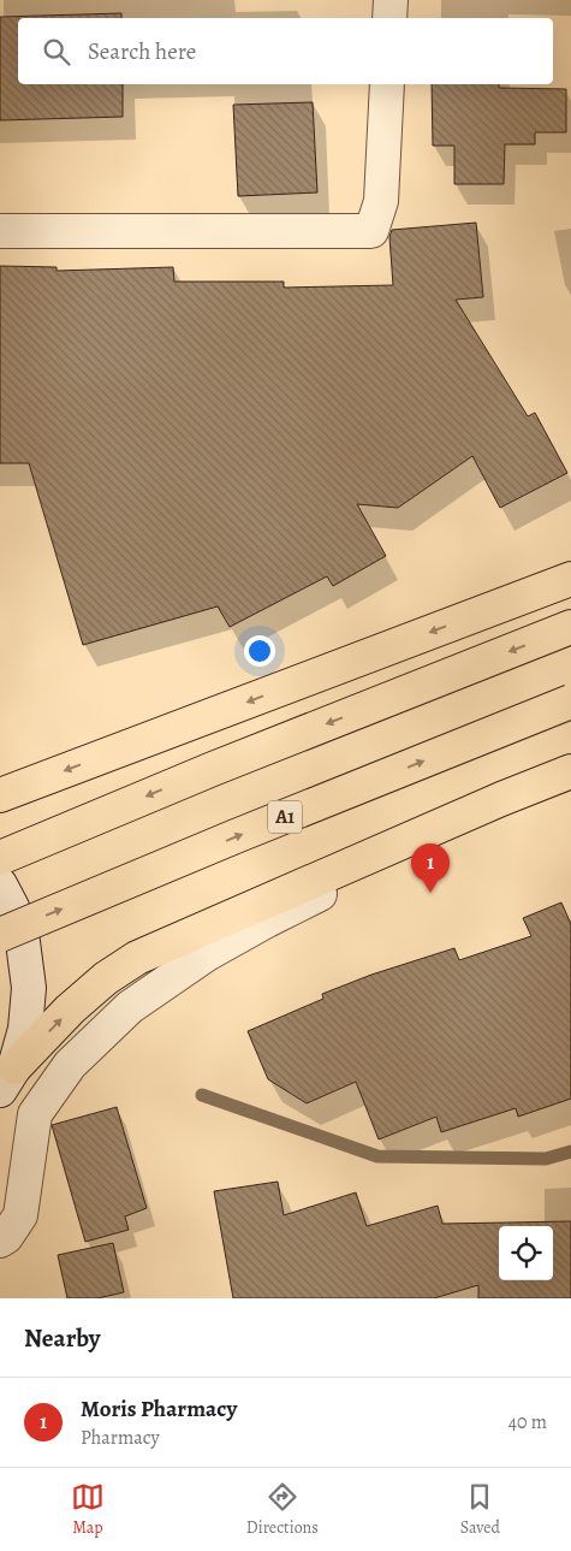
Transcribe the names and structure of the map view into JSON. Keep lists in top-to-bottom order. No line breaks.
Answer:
{"streets":{"highway":["A1"]},"page":{"search":"Search here","pins":"1","heading":"Nearby","list":[{"mark":"1","name":"Moris Pharmacy","note":"Pharmacy","value":"40 m"}],"nav":["Map","Directions","Saved"]}}
